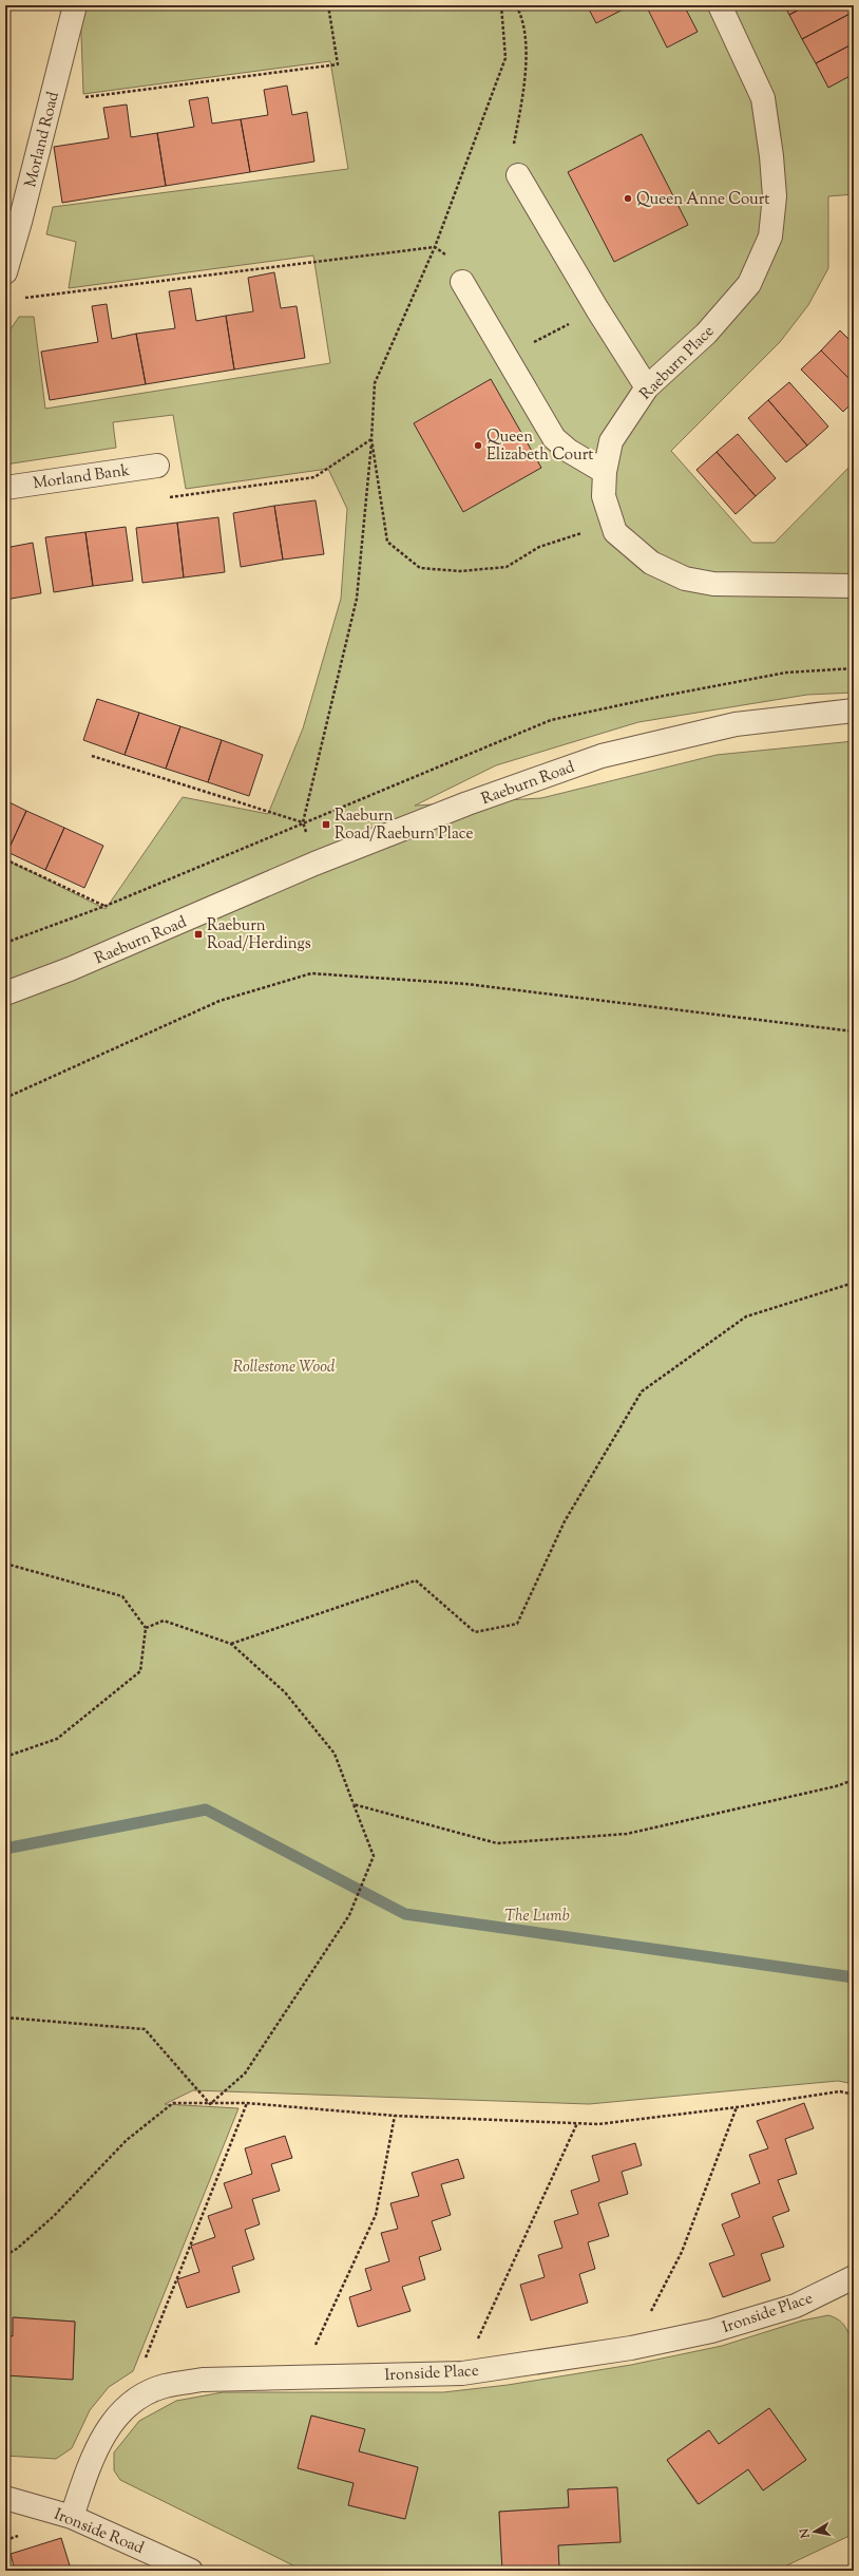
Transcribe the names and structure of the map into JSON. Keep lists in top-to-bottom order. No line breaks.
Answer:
{"streets":{"street":["Morland Road","Raeburn Place","Morland Bank","Raeburn Road","Ironside Place","Ironside Road"]},"crossings":[["Ironside Place","Ironside Road"]],"parks":["Rollestone Wood","The Lumb"],"places":{"other":["Queen Anne Court","Queen Elizabeth Court"],"transit":["Raeburn Road/Raeburn Place","Raeburn Road/Herdings"]},"north":"left"}
